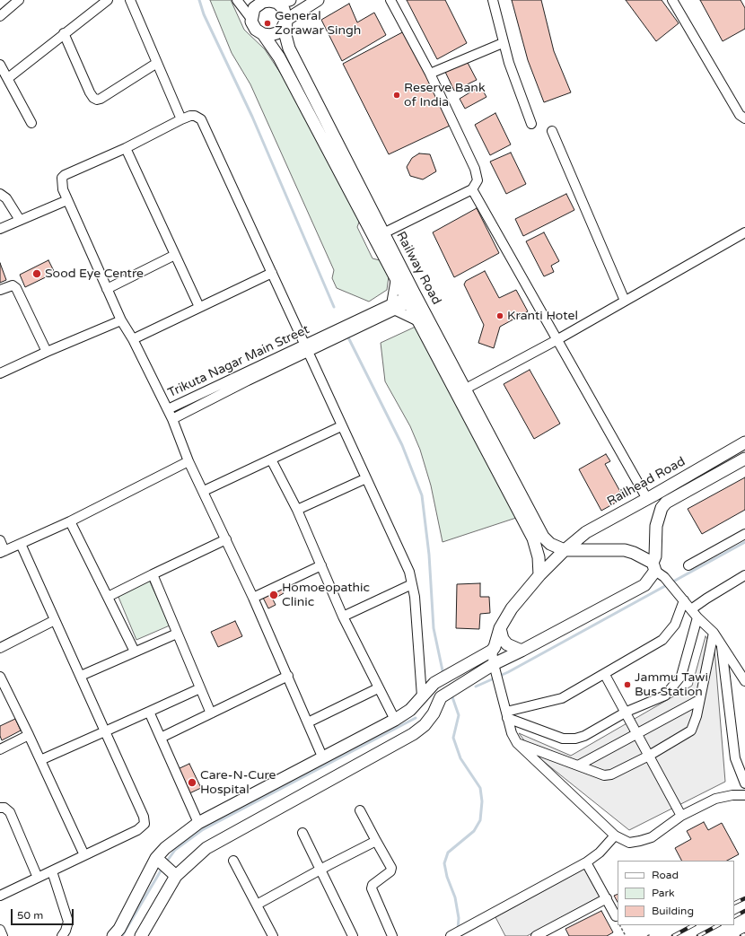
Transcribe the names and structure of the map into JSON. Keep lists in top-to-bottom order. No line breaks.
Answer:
{"streets":{"main road":["Railway Road","Railhead Road"],"street":["Trikuta Nagar Main Street"]},"crossings":[["Railway Road","Trikuta Nagar Main Street"],["Railway Road","Railhead Road"]],"places":["General Zorawar Singh","Reserve Bank of India","Sood Eye Centre","Kranti Hotel","Homoeopathic Clinic","Jammu Tawi Bus Station","Care-N-Cure Hospital"],"legend":["Road","Park","Building"],"scale_bar":"50 m"}
